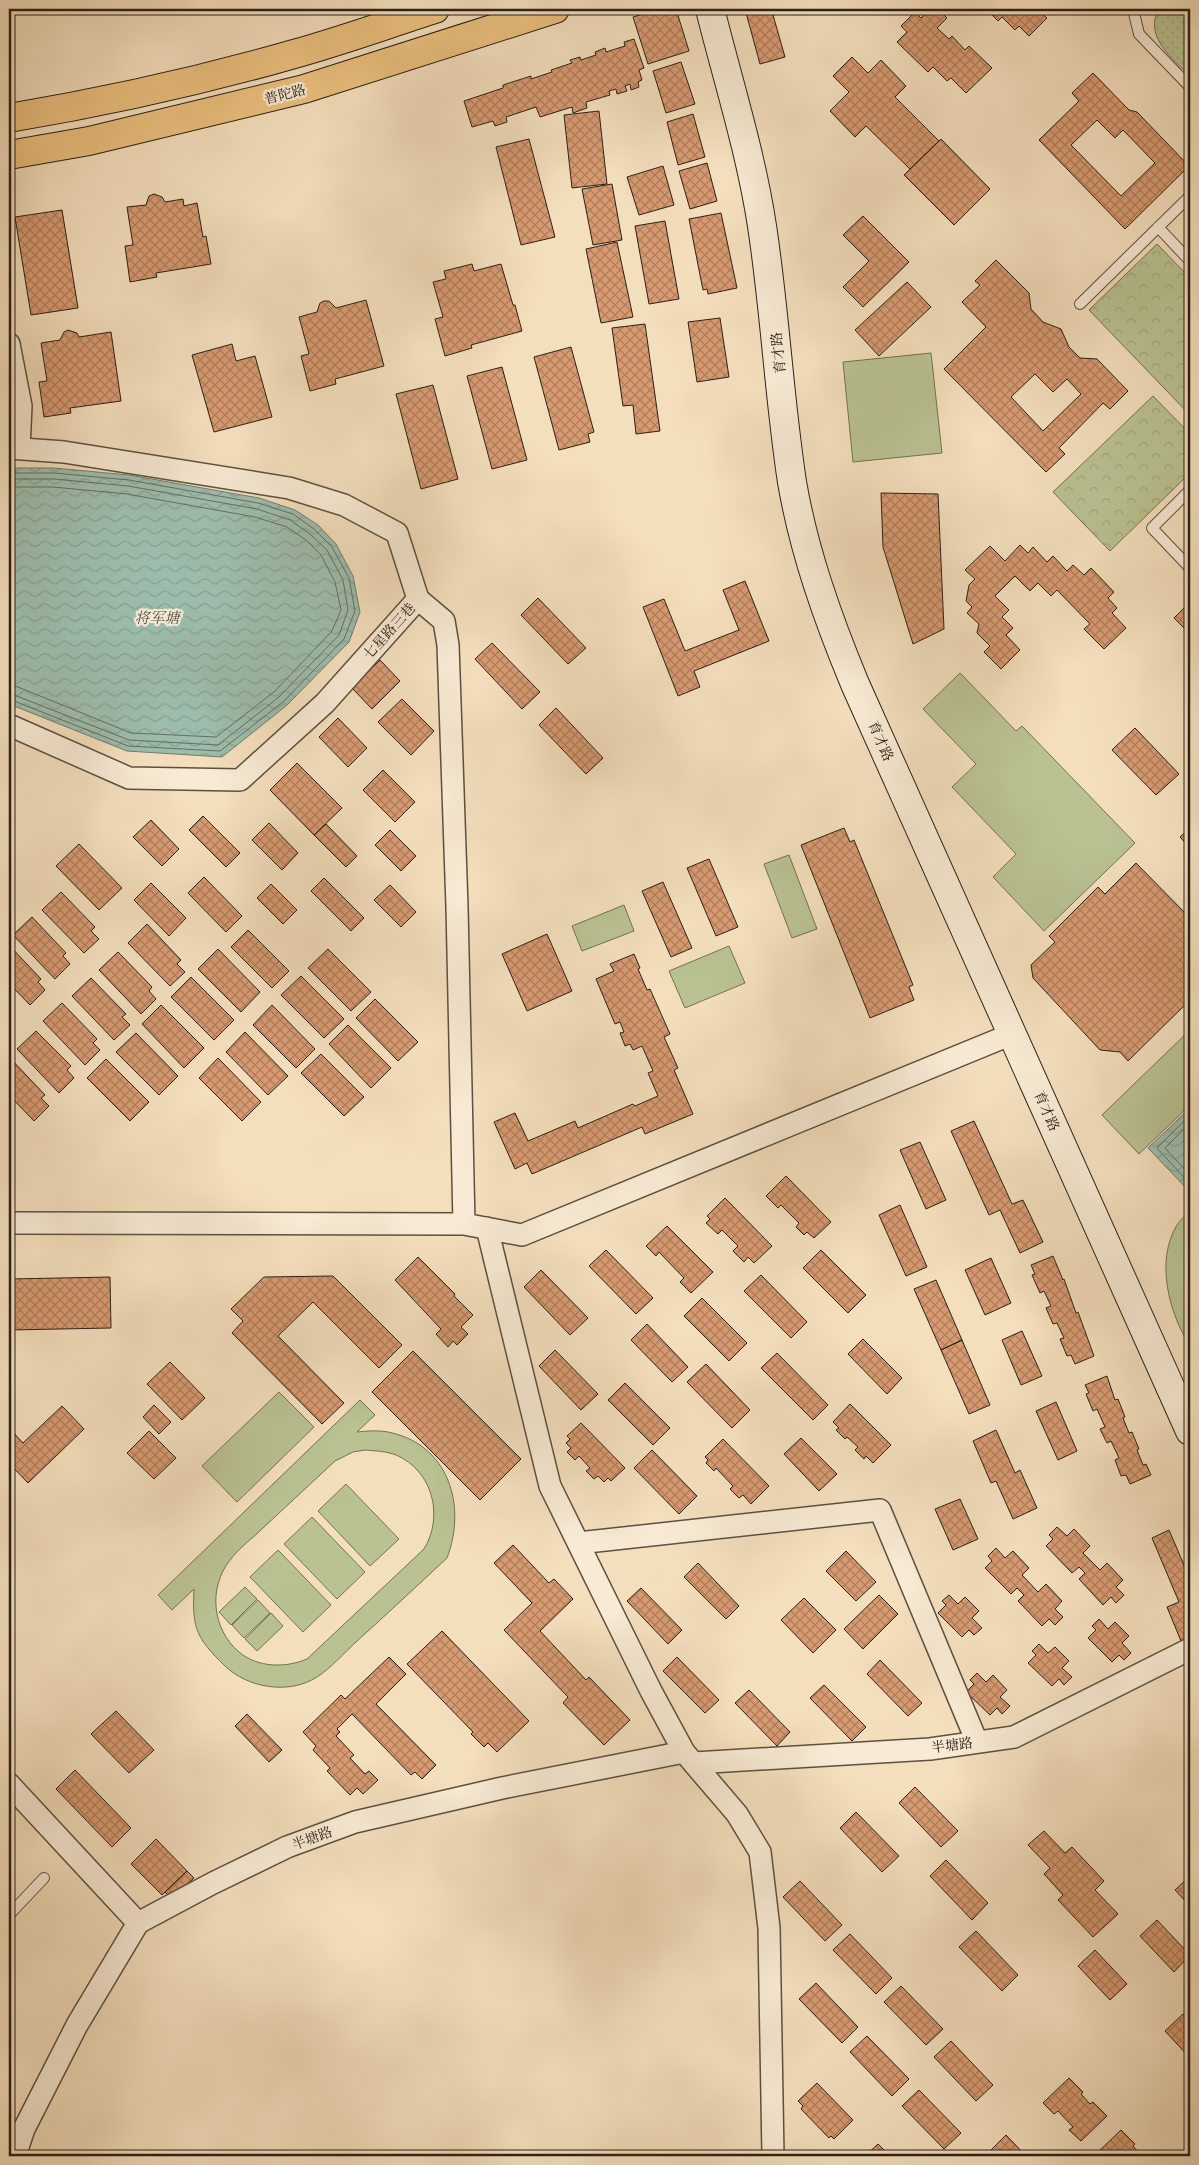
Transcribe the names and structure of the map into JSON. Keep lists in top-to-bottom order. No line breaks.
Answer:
{"streets":{"main road":["普陀路","育才路"],"street":["七星路三巷","半塘路"]},"water":["将军塘"]}
